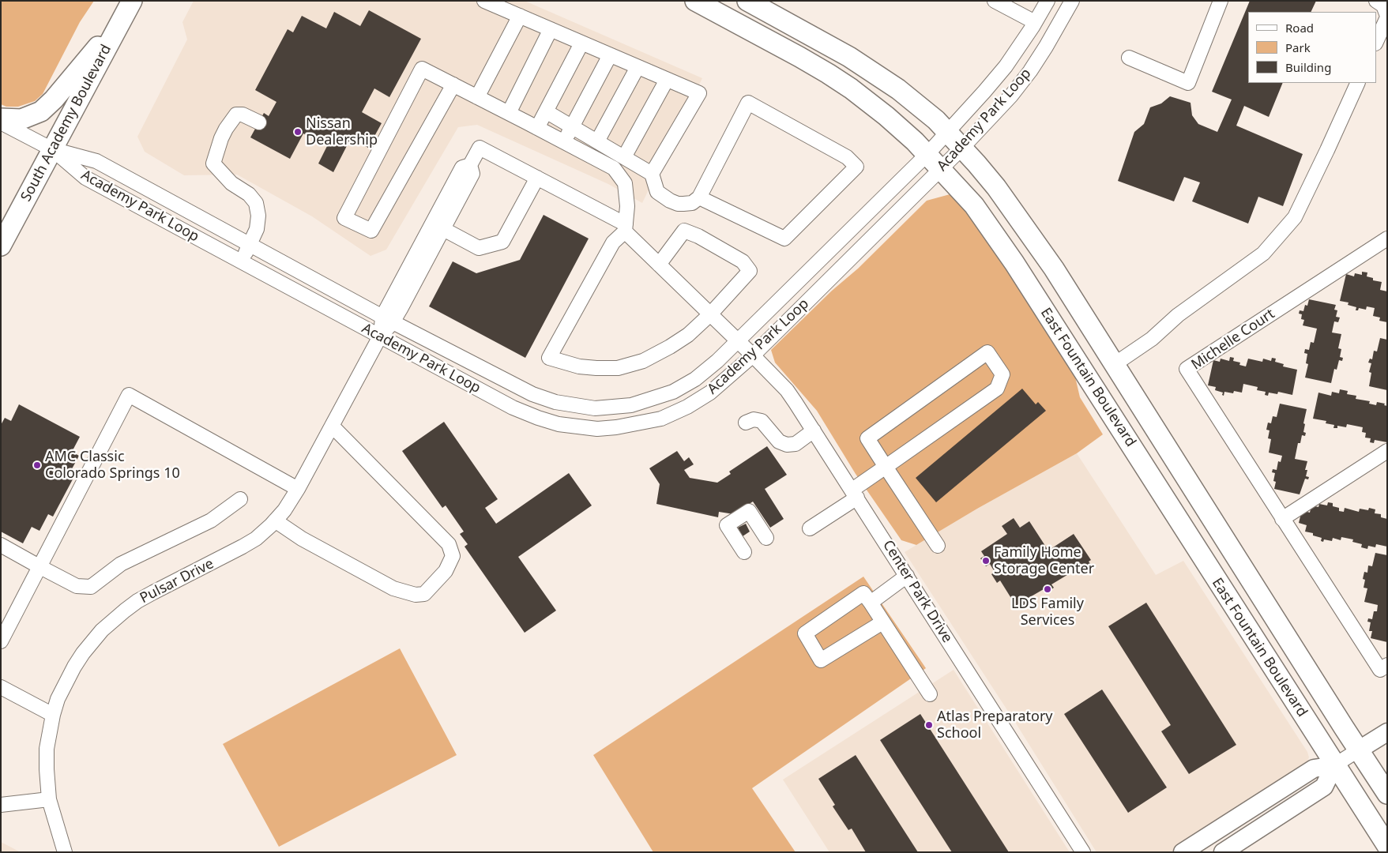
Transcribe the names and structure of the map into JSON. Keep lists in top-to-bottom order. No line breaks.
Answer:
{"streets":{"highway":["South Academy Boulevard","East Fountain Boulevard"],"street":["Academy Park Loop","Michelle Court","Pulsar Drive","Center Park Drive"]},"crossings":[["Academy Park Loop","South Academy Boulevard"],["Academy Park Loop","East Fountain Boulevard"],["Academy Park Loop","Pulsar Drive"],["Academy Park Loop","Center Park Drive"],["Pulsar Drive","Center Park Drive"]],"places":["Nissan Dealership","AMC Classic Colorado Springs 10","Family Home Storage Center","LDS Family Services","Atlas Preparatory School"],"legend":["Road","Park","Building"]}
